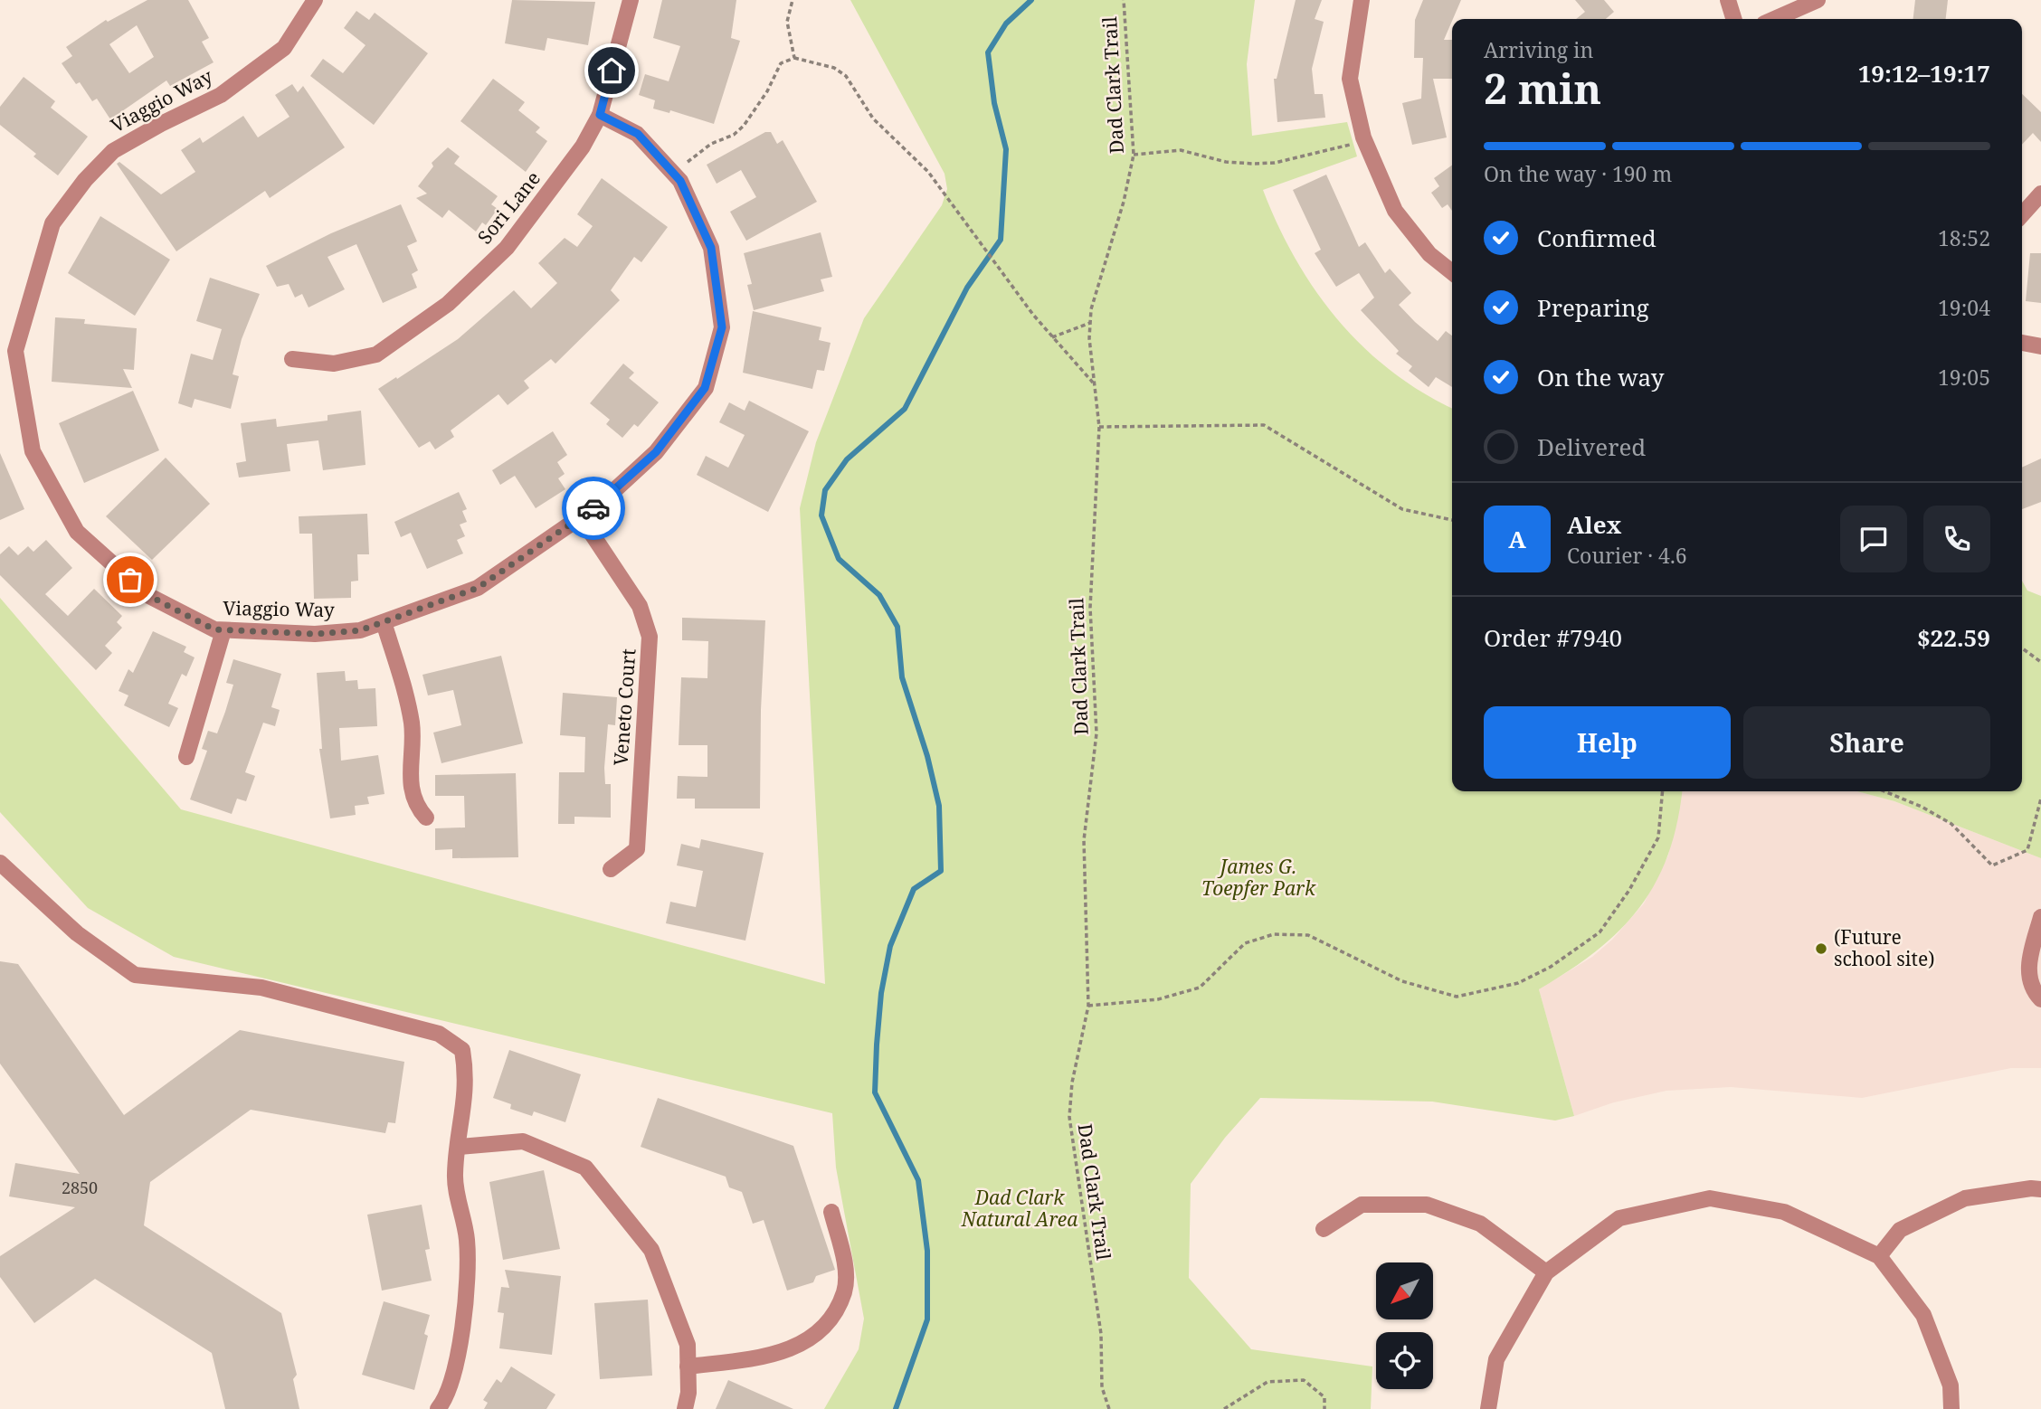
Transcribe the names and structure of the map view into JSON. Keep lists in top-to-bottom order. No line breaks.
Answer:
{"streets":{"street":["Viaggio Way","Sori Lane","Veneto Court"],"path":["Dad Clark Trail"]},"crossings":[["Viaggio Way","Sori Lane"],["Viaggio Way","Veneto Court"]],"parks":["James G. Toepfer Park","Dad Clark Natural Area"],"places":["(Future school site)"],"house_numbers":["2850"],"north":"bottom left","page":{"heading":["2 min","Arriving in","19:12–19:17"],"panel":["Alex","Courier · 4.6","Order #7940","$22.59"],"bar":"On the way · 190 m","list":[["Confirmed","18:52"],["Preparing","19:04"],["On the way","19:05"],"Delivered"],"round":"A","buttons":["Help","Share"]}}
